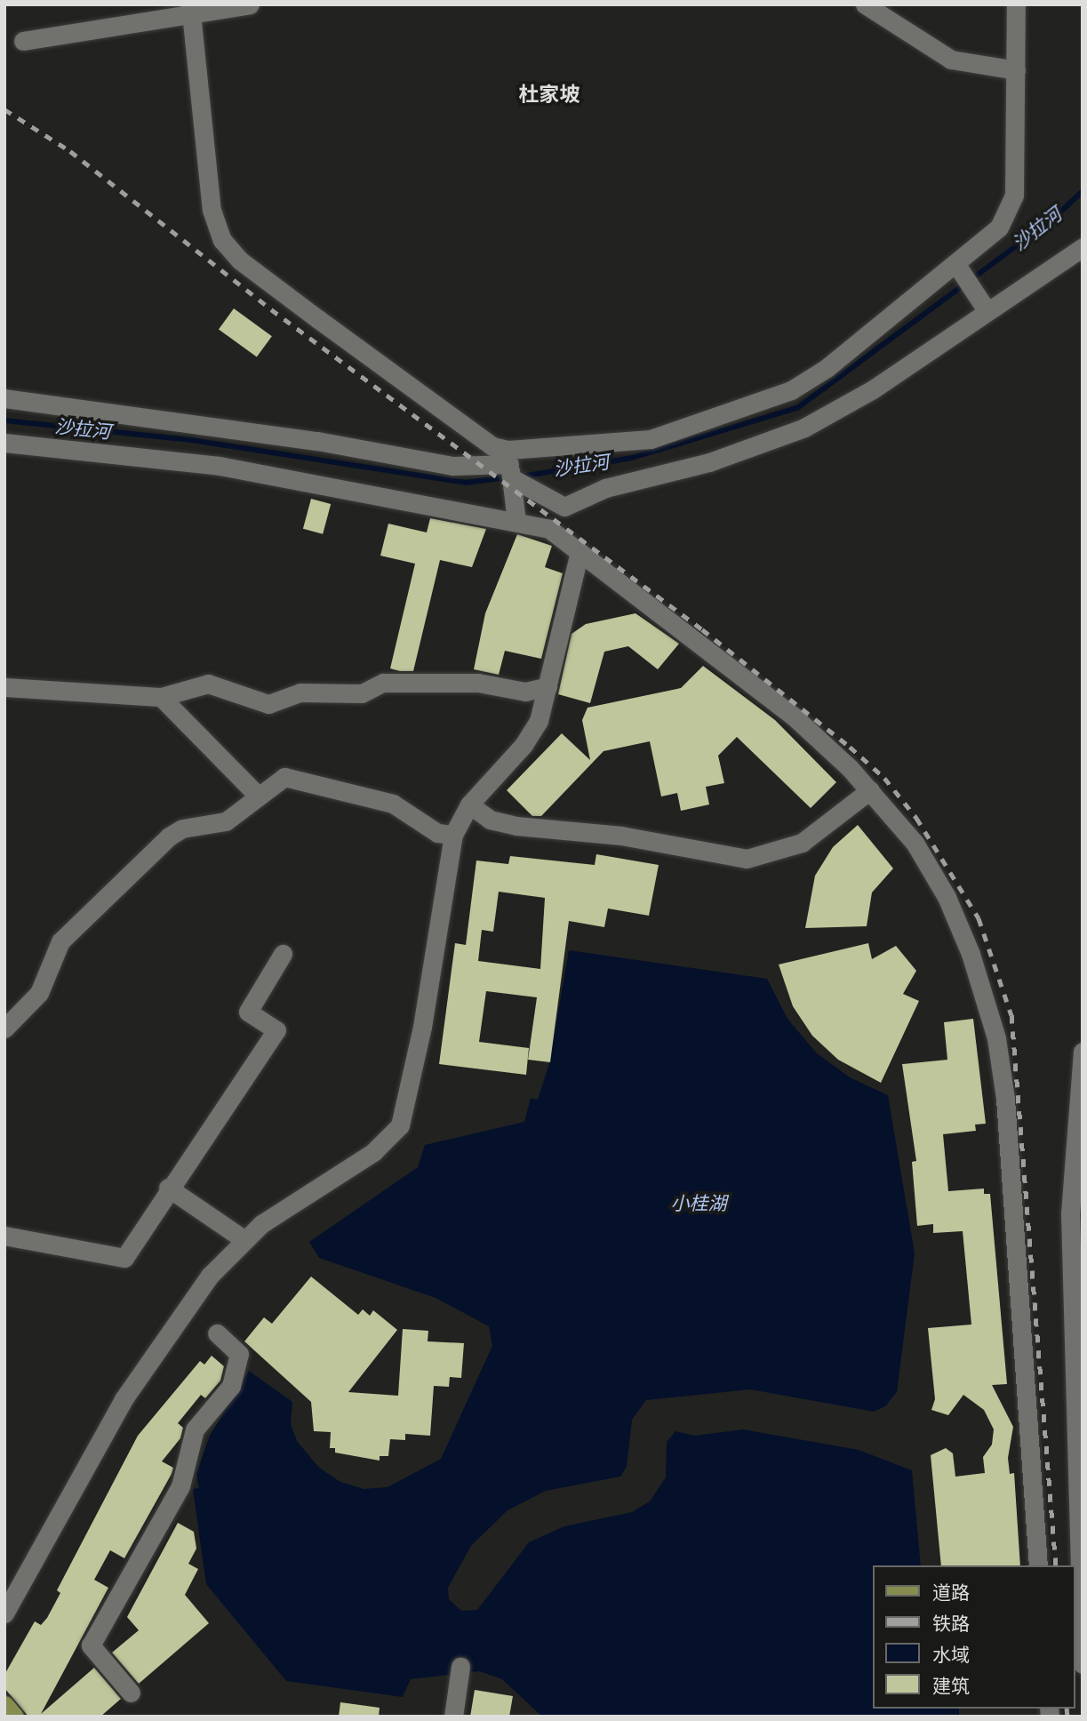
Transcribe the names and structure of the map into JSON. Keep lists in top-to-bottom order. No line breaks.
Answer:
{"districts":["杜家坡"],"water":["沙拉河","小桂湖"],"legend":["道路","铁路","水域","建筑"]}
